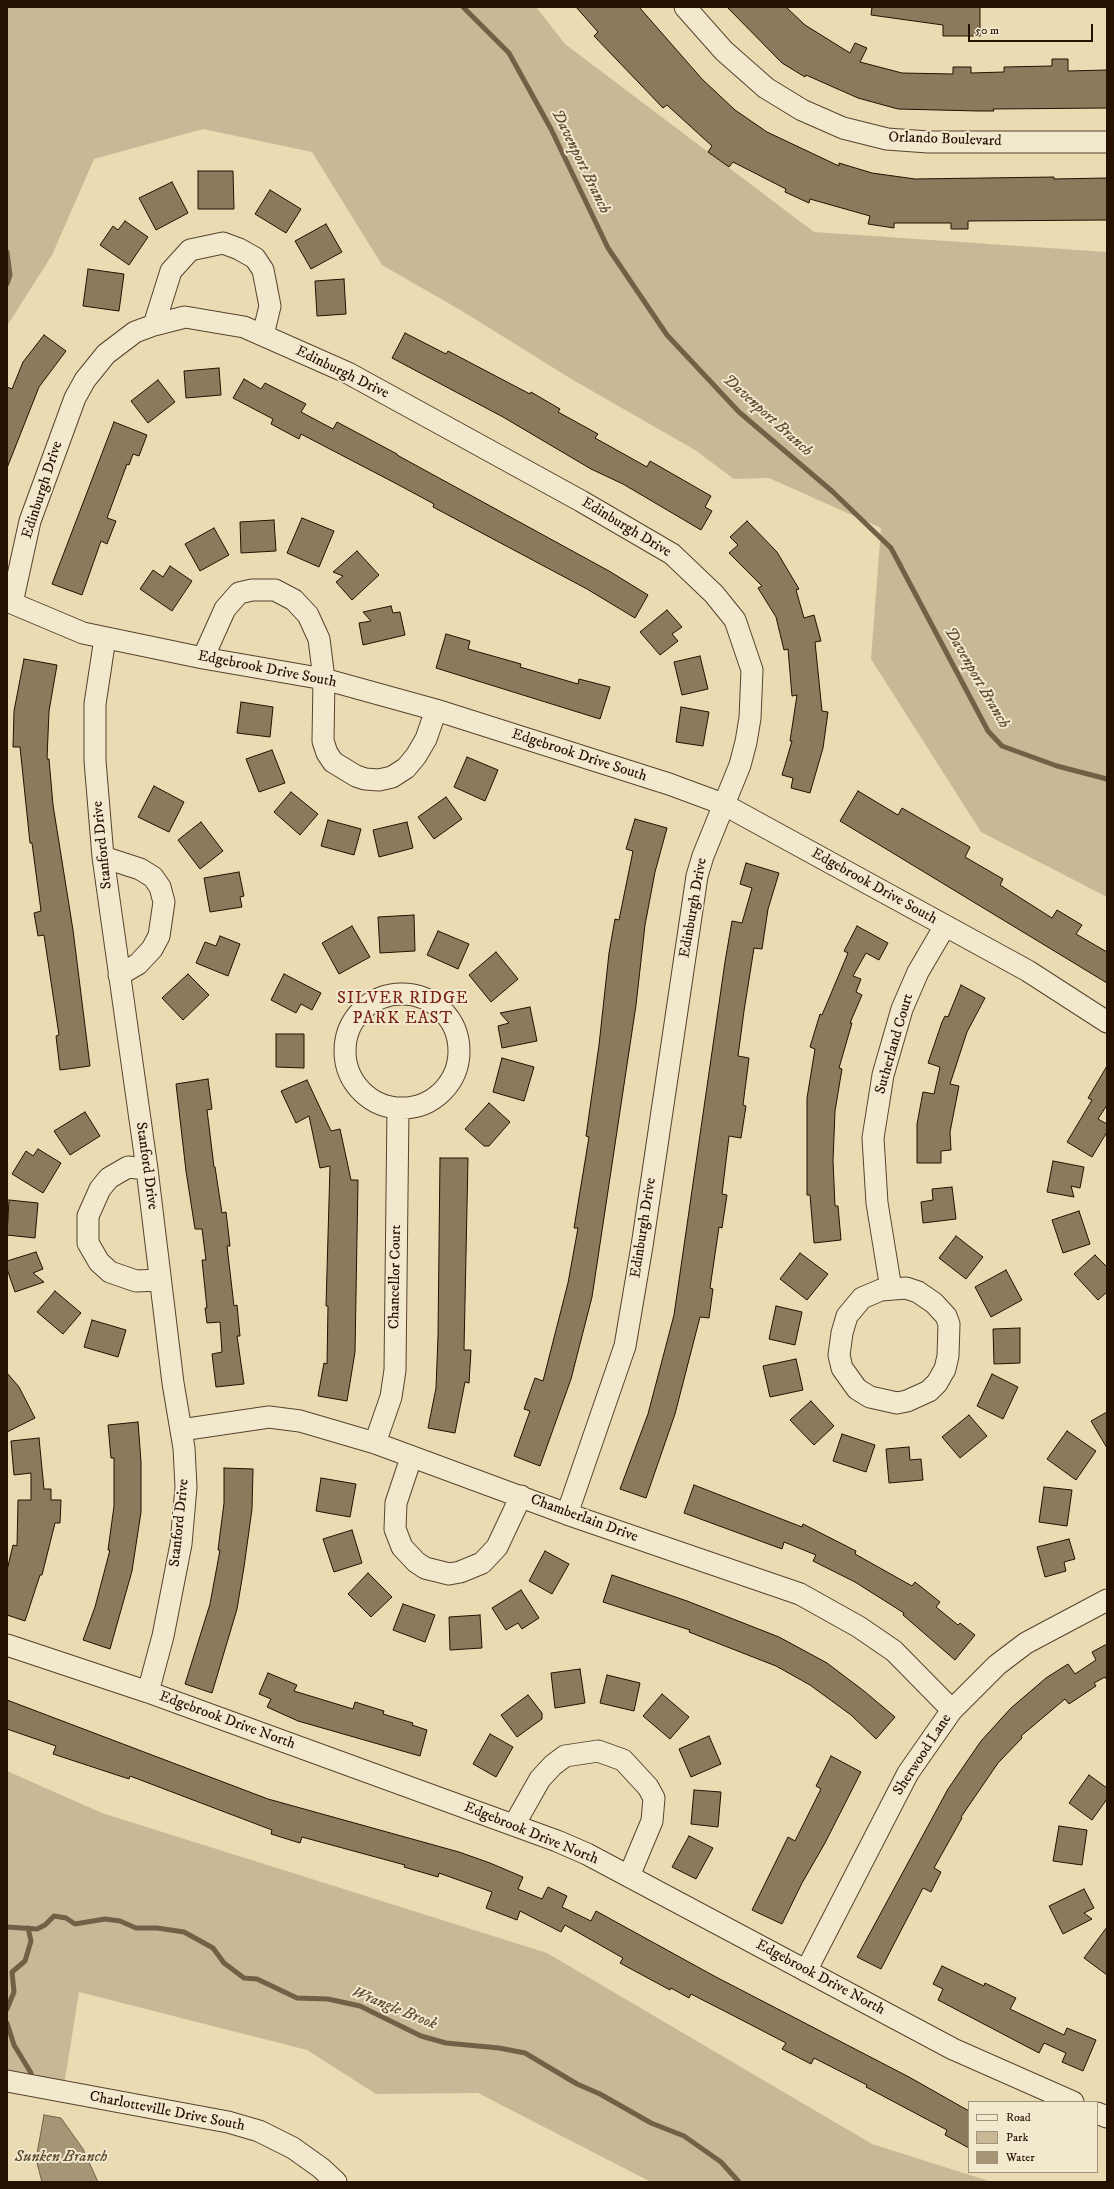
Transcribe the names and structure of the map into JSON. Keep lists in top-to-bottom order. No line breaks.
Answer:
{"streets":{"street":["Orlando Boulevard","Edinburgh Drive","Edgebrook Drive South","Stanford Drive","Sutherland Court","Chancellor Court","Chamberlain Drive","Edgebrook Drive North","Sherwood Lane","Charlotteville Drive South"]},"crossings":[["Edinburgh Drive","Edgebrook Drive South"],["Edinburgh Drive","Chamberlain Drive"],["Edgebrook Drive South","Stanford Drive"],["Edgebrook Drive South","Sutherland Court"],["Stanford Drive","Chamberlain Drive"],["Stanford Drive","Edgebrook Drive North"],["Chancellor Court","Chamberlain Drive"],["Chamberlain Drive","Sherwood Lane"],["Edgebrook Drive North","Sherwood Lane"]],"districts":["SILVER RIDGE PARK EAST"],"water":["Davenport Branch","Wrangle Brook","Sunken Branch"],"legend":["Road","Park","Water"],"scale_bar":"50 m"}
